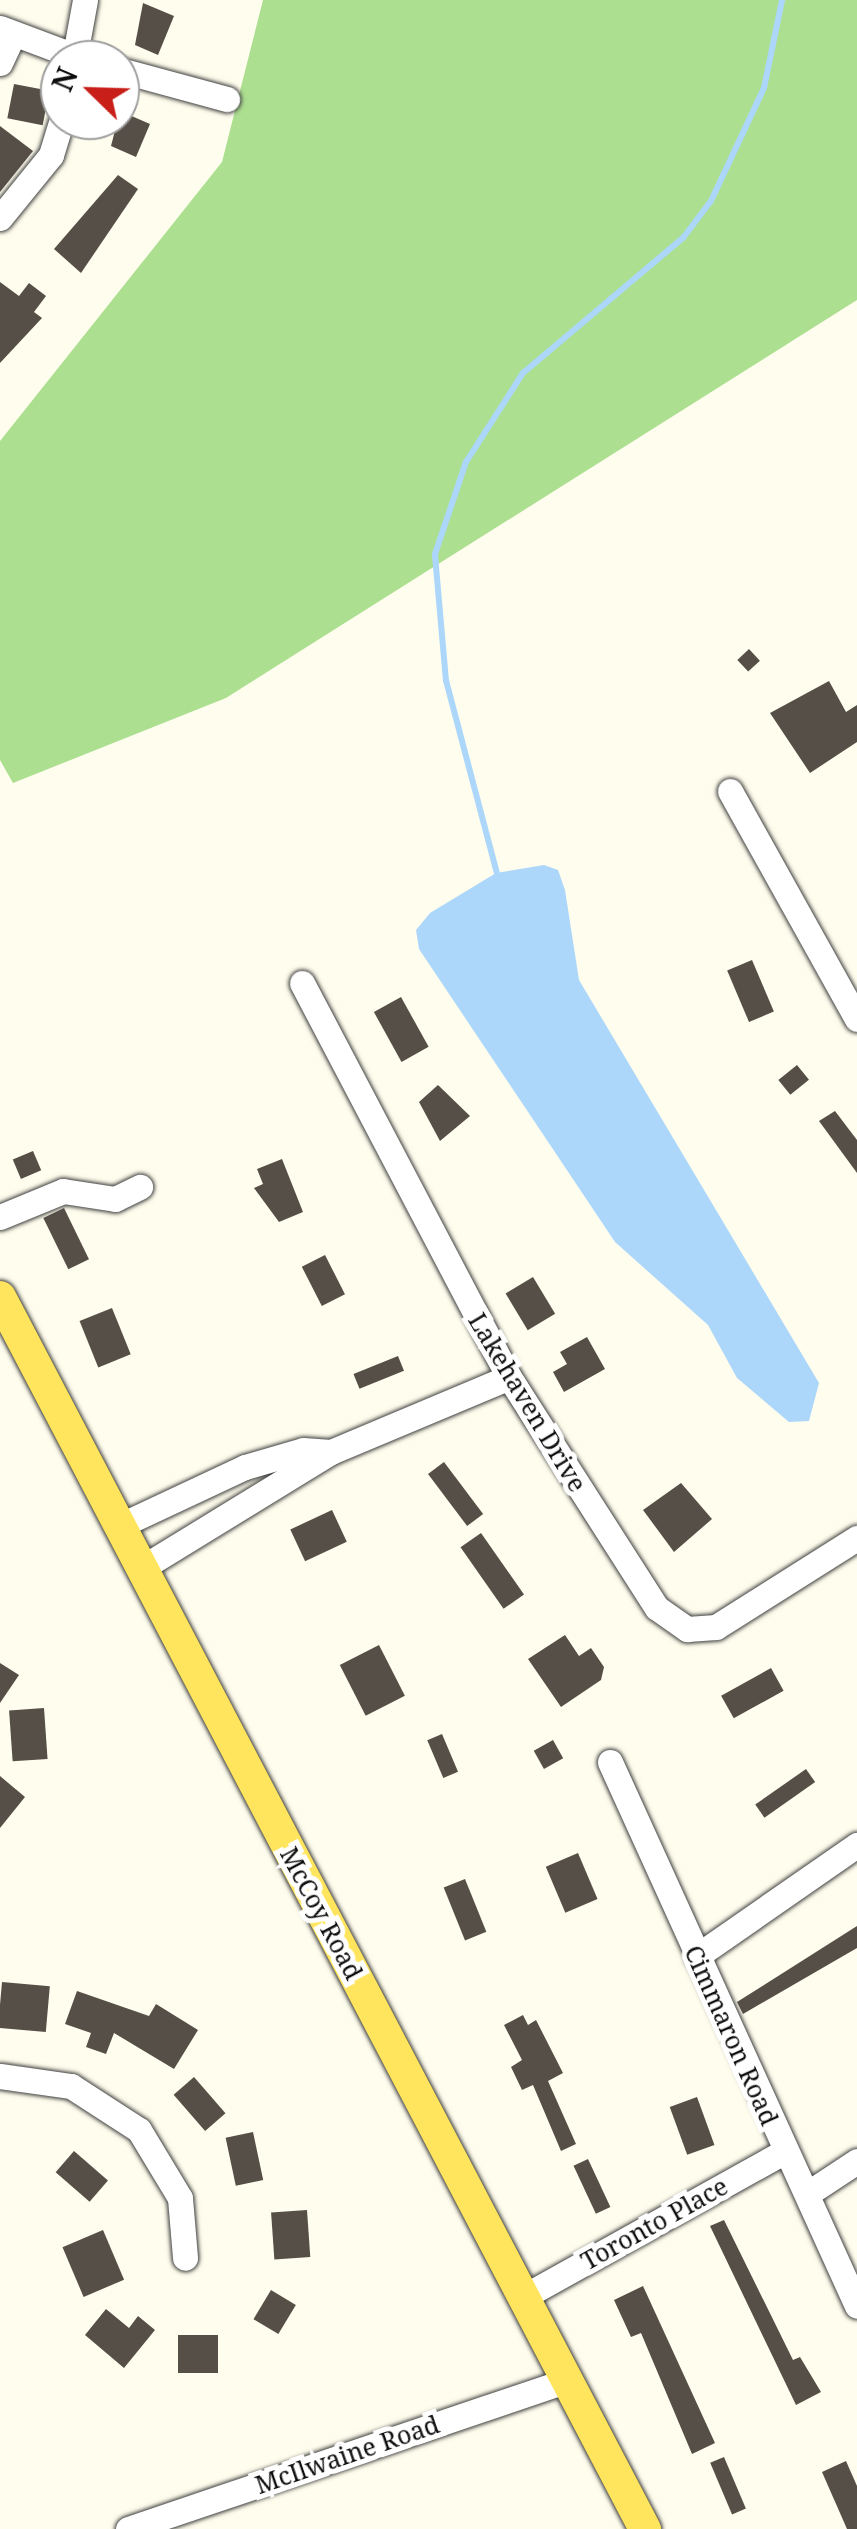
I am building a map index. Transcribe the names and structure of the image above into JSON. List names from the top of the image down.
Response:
{
  "streets": {
    "main road": ["McCoy Road"],
    "street": [
      "Lakehaven Drive",
      "Cimmaron Road",
      "Toronto Place",
      "McIlwaine Road"
    ]
  },
  "crossings": [
    ["McCoy Road", "Toronto Place"],
    ["McCoy Road", "McIlwaine Road"],
    ["Cimmaron Road", "Toronto Place"]
  ],
  "north": "top left"
}
